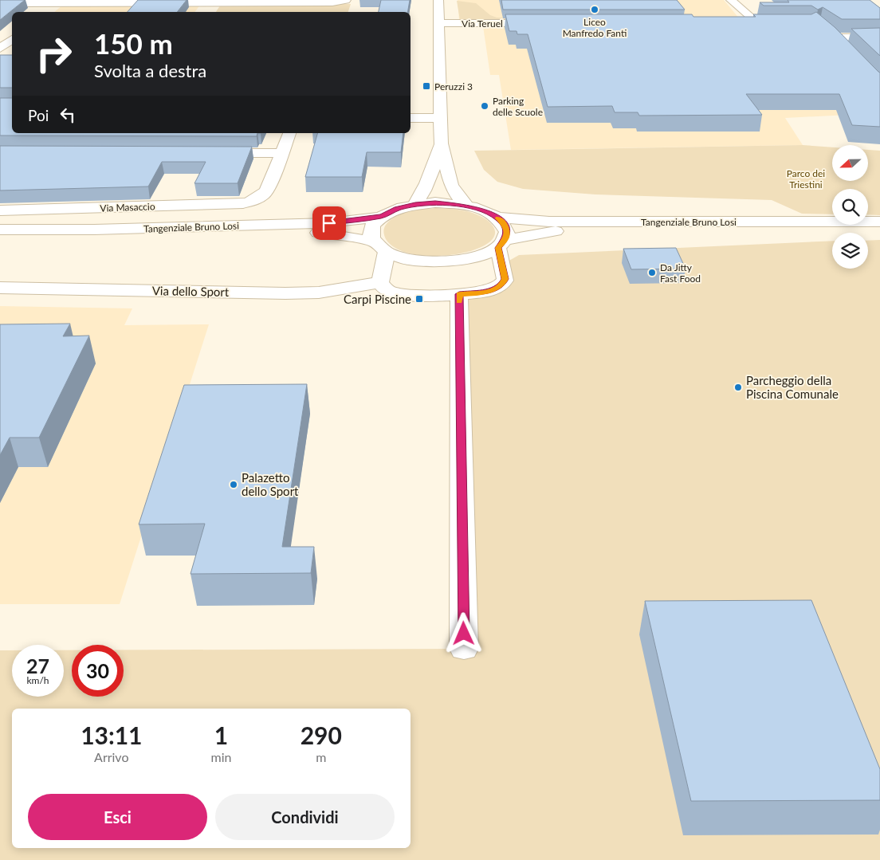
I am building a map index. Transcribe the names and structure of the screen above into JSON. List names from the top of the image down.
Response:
{
  "streets": {
    "street": [
      "Via Teruel",
      "Via Masaccio",
      "Tangenziale Bruno Losi",
      "Via dello Sport"
    ]
  },
  "parks": ["Parco dei Triestini"],
  "places": {
    "other": [
      "Liceo Manfredo Fanti",
      "Parking delle Scuole",
      "Da Jitty Fast Food",
      "Parcheggio della Piscina Comunale",
      "Palazetto dello Sport"
    ],
    "transit": ["Peruzzi 3", "Carpi Piscine"]
  },
  "north": "left",
  "page": {
    "turn": ["150 m", "Svolta a destra"],
    "then": "Poi",
    "speed": "27 km/h",
    "limit": "30",
    "eta": [
      "13:11",
      "Arrivo",
      "1",
      "min",
      "290",
      "m"
    ],
    "buttons": ["Esci", "Condividi"]
  }
}
